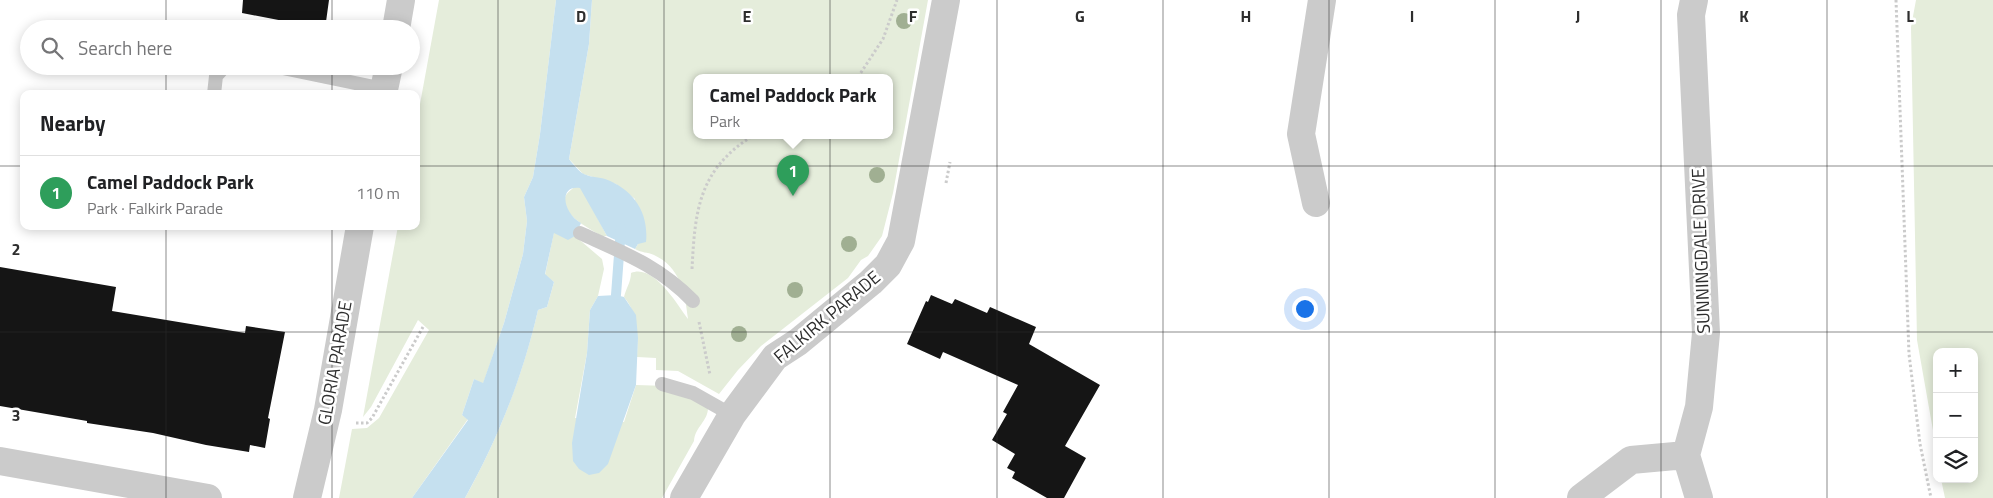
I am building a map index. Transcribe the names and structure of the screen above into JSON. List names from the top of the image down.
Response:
{
  "streets": {
    "street": ["SUNNINGDALE DRIVE", "FALKIRK PARADE", "GLORIA PARADE"]
  },
  "page": {
    "search": "Search here",
    "popup": ["Camel Paddock Park", "Park"],
    "heading": "Nearby",
    "pins": "1",
    "list": [
      {
        "mark": "1",
        "name": "Camel Paddock Park",
        "note": "Park · Falkirk Parade",
        "value": "110 m"
      }
    ],
    "map_buttons": ["+", "−"]
  },
  "grid": {
    "columns": [
      "D",
      "E",
      "F",
      "G",
      "H",
      "I",
      "J",
      "K",
      "L"
    ],
    "rows": ["2", "3"]
  }
}
